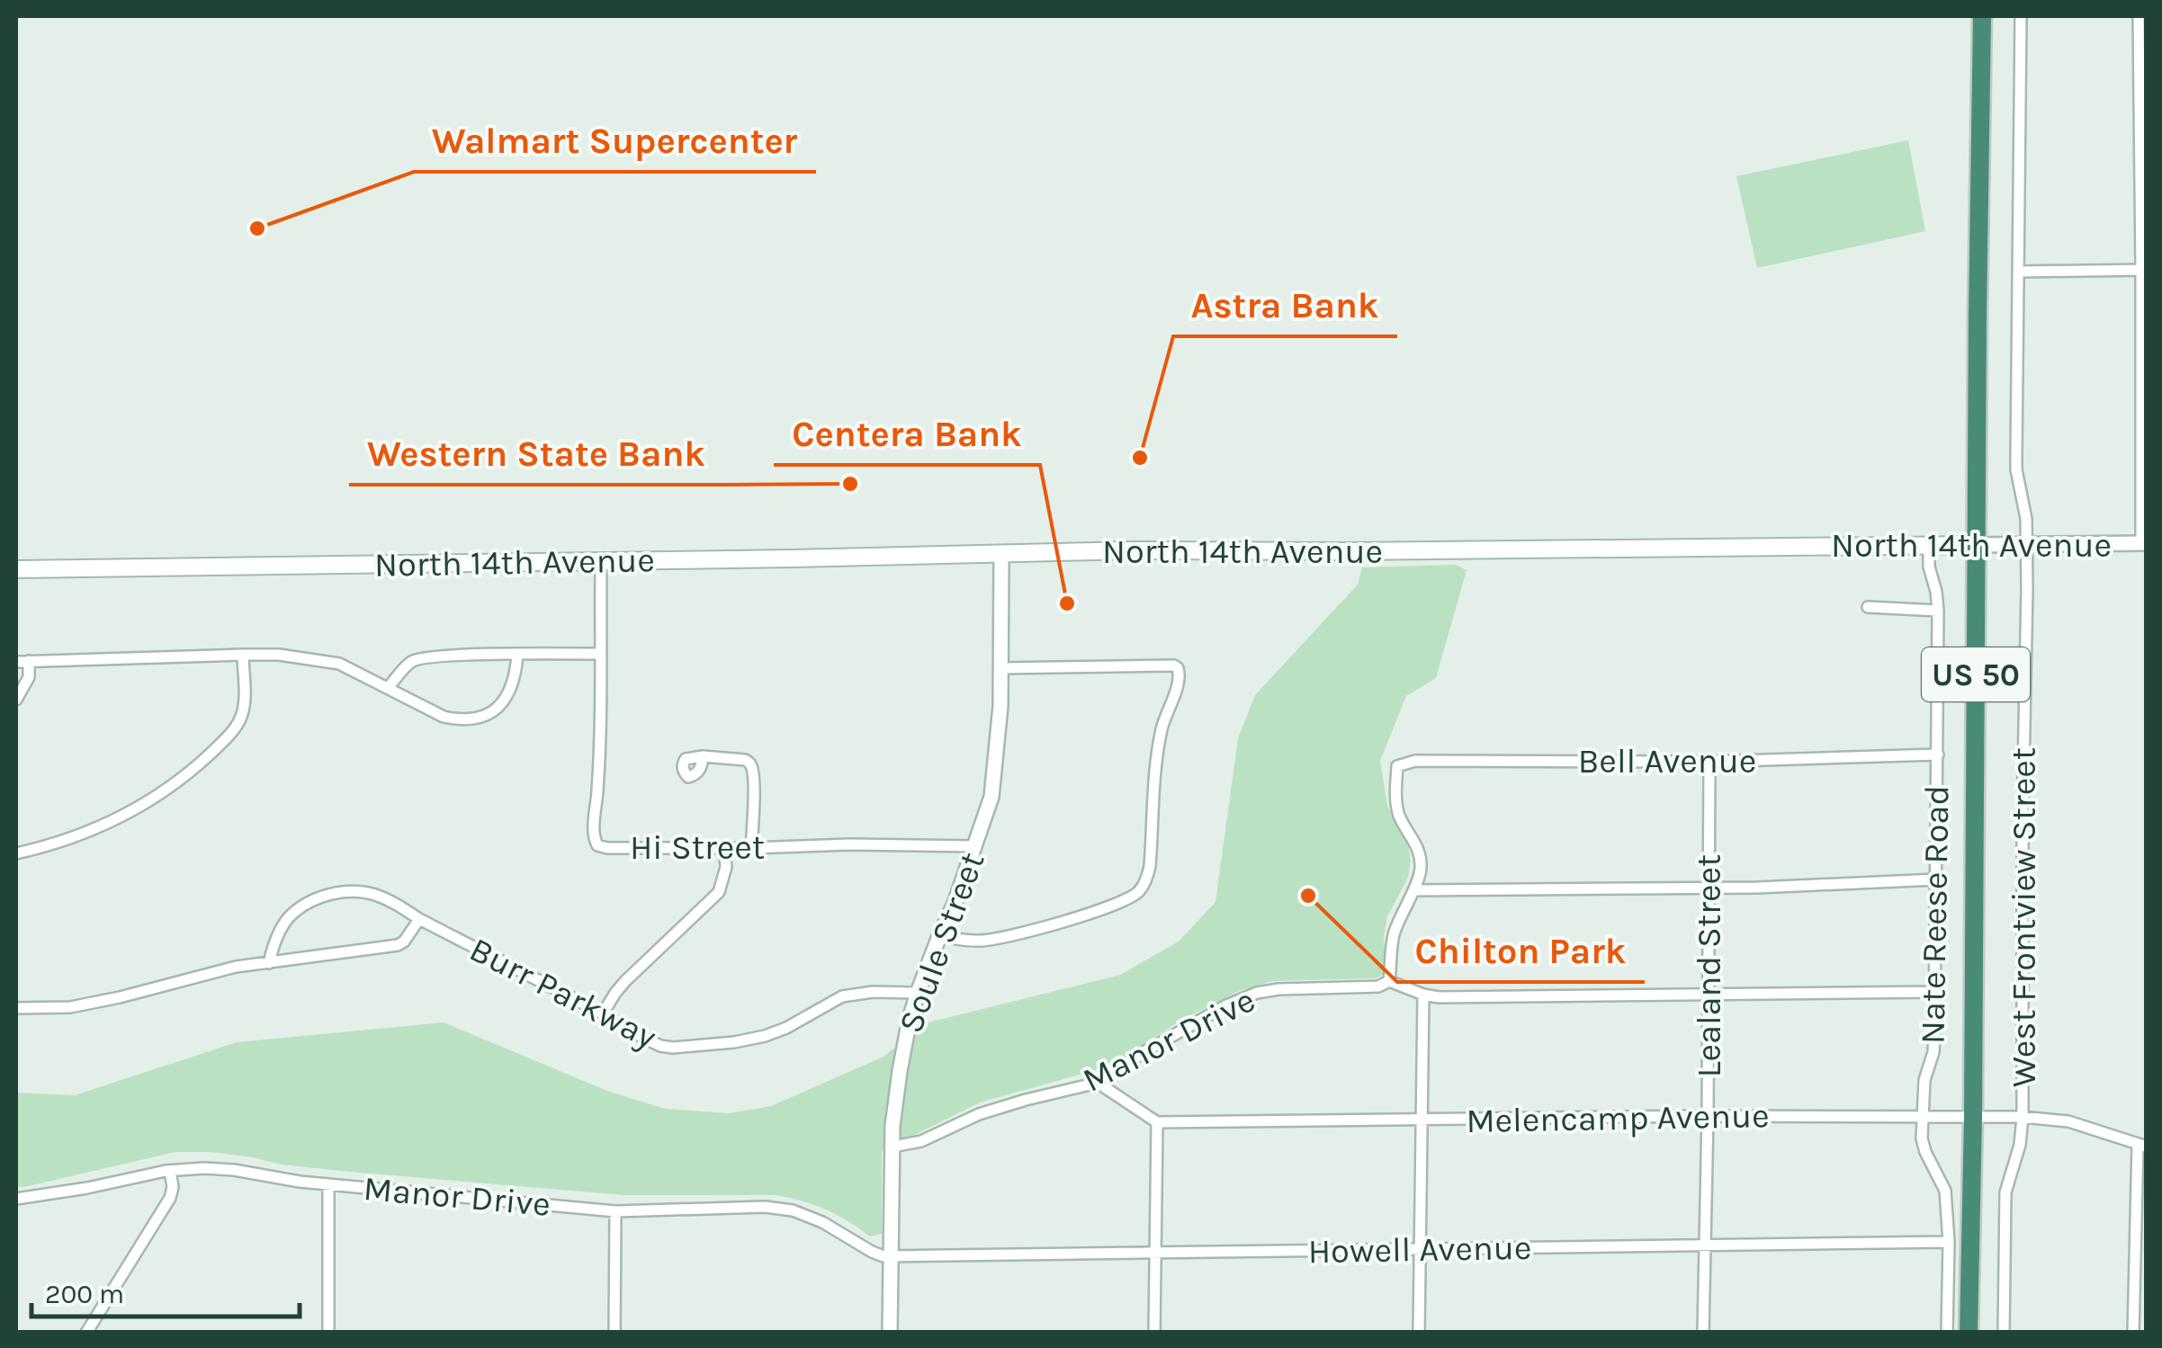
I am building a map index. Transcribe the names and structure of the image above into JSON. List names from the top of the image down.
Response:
{
  "streets": {
    "highway": ["US 50"],
    "main road": ["North 14th Avenue"],
    "street": [
      "Bell Avenue",
      "Hi Street",
      "Nate Reese Road",
      "West Frontview Street",
      "Soule Street",
      "Lealand Street",
      "Burr Parkway",
      "Manor Drive",
      "Melencamp Avenue",
      "Howell Avenue"
    ]
  },
  "crossings": [
    ["North 14th Avenue", "US 50"],
    ["North 14th Avenue", "Hi Street"],
    ["North 14th Avenue", "Nate Reese Road"],
    ["North 14th Avenue", "West Frontview Street"],
    ["North 14th Avenue", "Soule Street"],
    ["US 50", "Melencamp Avenue"],
    ["Bell Avenue", "Nate Reese Road"],
    ["Bell Avenue", "Lealand Street"],
    ["Hi Street", "Soule Street"],
    ["Nate Reese Road", "Melencamp Avenue"],
    ["Nate Reese Road", "Howell Avenue"],
    ["West Frontview Street", "Melencamp Avenue"],
    ["Soule Street", "Burr Parkway"],
    ["Soule Street", "Manor Drive"],
    ["Soule Street", "Howell Avenue"],
    ["Lealand Street", "Melencamp Avenue"],
    ["Lealand Street", "Howell Avenue"],
    ["Manor Drive", "Howell Avenue"]
  ],
  "places": [
    "Walmart Supercenter",
    "Astra Bank",
    "Western State Bank",
    "Centera Bank",
    "Chilton Park"
  ],
  "scale_bar": "200 m"
}
